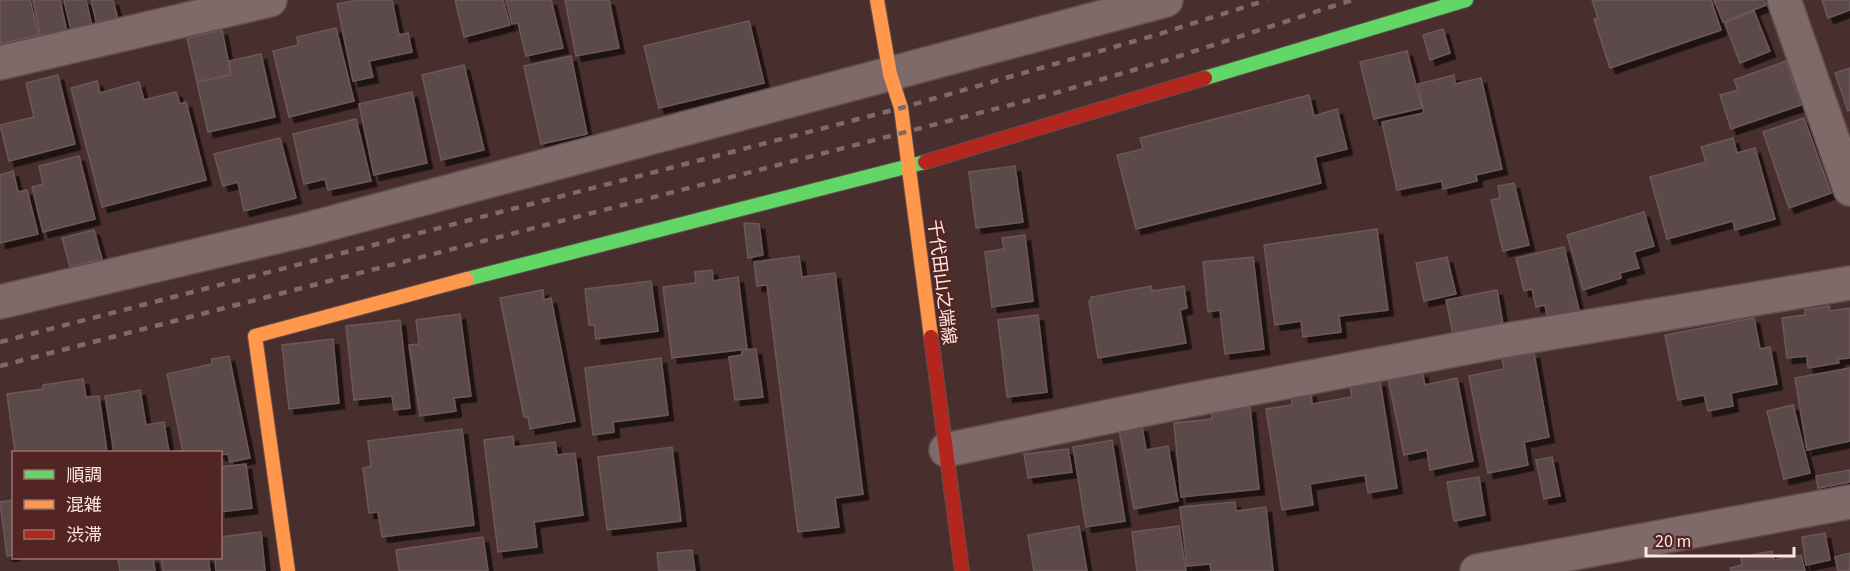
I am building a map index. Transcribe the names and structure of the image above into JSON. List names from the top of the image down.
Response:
{
  "streets": {
    "street": ["千代田山之端線"]
  },
  "legend": ["順調", "混雑", "渋滞"],
  "scale_bar": "20 m"
}
